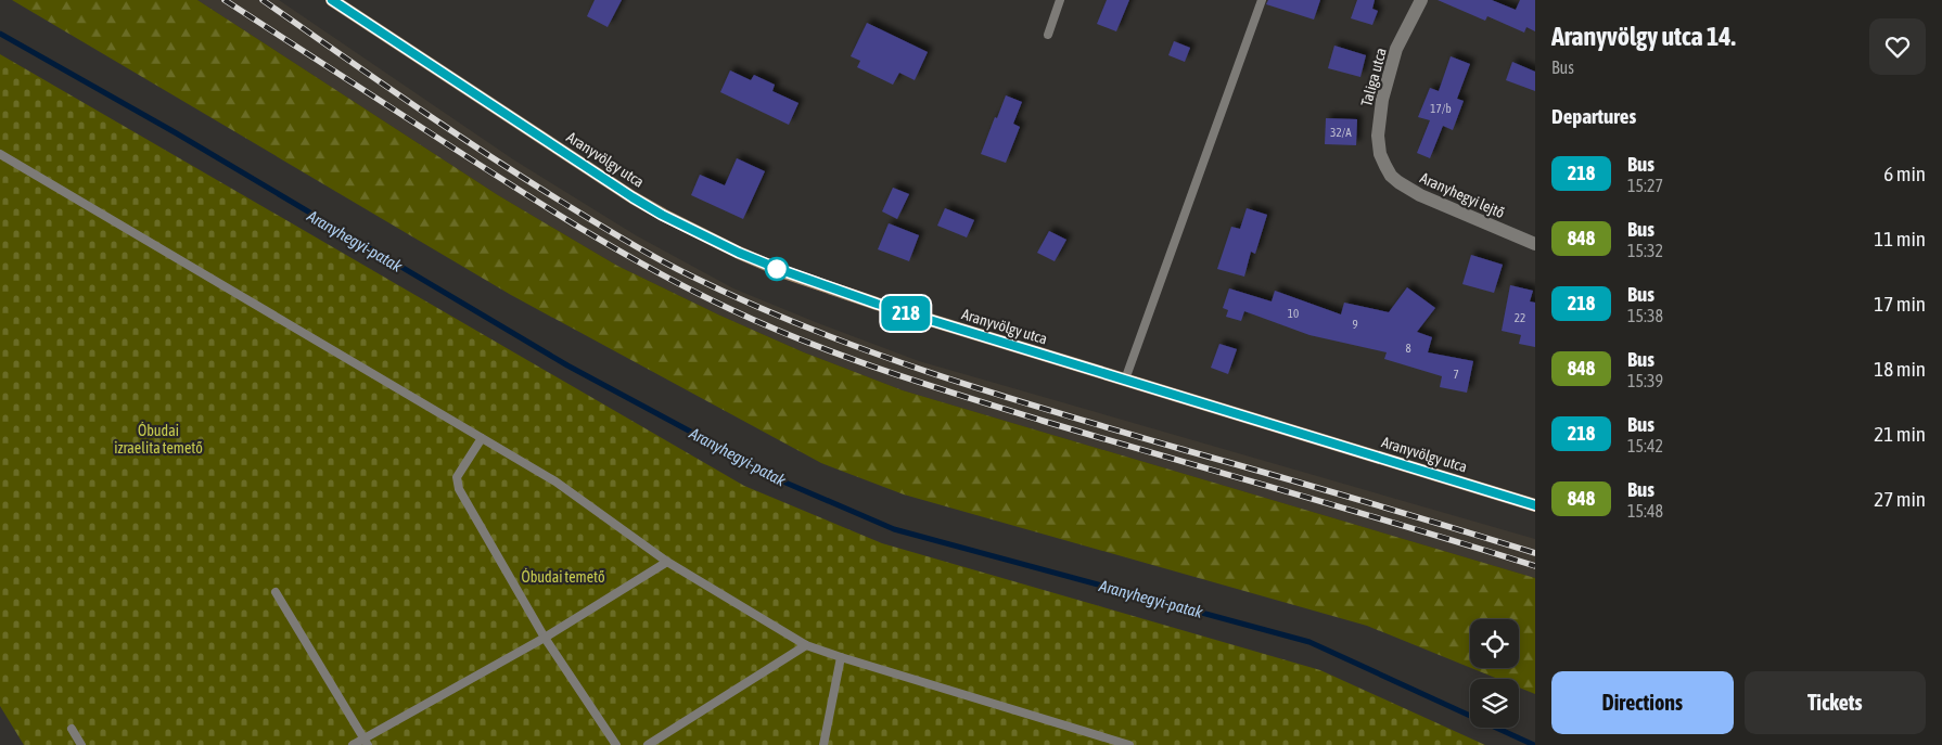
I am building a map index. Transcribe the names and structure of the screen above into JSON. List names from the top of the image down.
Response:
{
  "streets": {
    "street": ["Taliga utca", "Aranyvölgy utca", "Aranyhegyi lejtő"]
  },
  "crossings": [
    ["Taliga utca", "Aranyhegyi lejtő"]
  ],
  "water": ["Aranyhegyi-patak"],
  "parks": ["Óbudai izraelita temető", "Óbudai temető"],
  "lines": ["bus line 218"],
  "house_numbers": [
    "17/b",
    "32/A",
    "10",
    "22",
    "9",
    "8",
    "7"
  ],
  "page": {
    "on_map": "218",
    "heading": [
      ["Aranyvölgy utca 14.", "Bus"],
      "Departures"
    ],
    "list": [
      {
        "mark": "218",
        "name": "Bus",
        "note": "15:27",
        "value": "6 min"
      },
      {
        "mark": "848",
        "name": "Bus",
        "note": "15:32",
        "value": "11 min"
      },
      {
        "mark": "218",
        "name": "Bus",
        "note": "15:38",
        "value": "17 min"
      },
      {
        "mark": "848",
        "name": "Bus",
        "note": "15:39",
        "value": "18 min"
      },
      {
        "mark": "218",
        "name": "Bus",
        "note": "15:42",
        "value": "21 min"
      },
      {
        "mark": "848",
        "name": "Bus",
        "note": "15:48",
        "value": "27 min"
      }
    ],
    "buttons": ["Directions", "Tickets"]
  }
}
